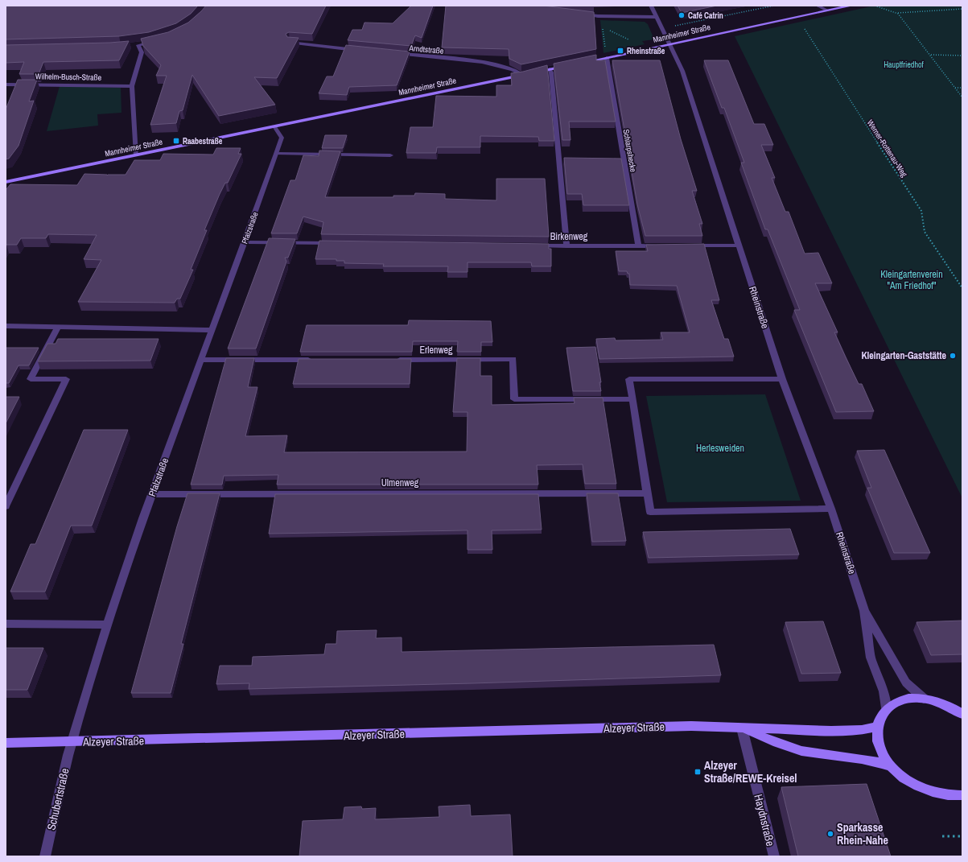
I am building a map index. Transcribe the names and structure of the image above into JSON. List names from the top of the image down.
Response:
{
  "streets": {
    "street": [
      "Mannheimer Straße",
      "Arndtstraße",
      "Wilhelm-Busch-Straße",
      "Schlarpshecke",
      "Pfalzstraße",
      "Birkenweg",
      "Rheinstraße",
      "Erlenweg",
      "Ulmenweg",
      "Alzeyer Straße",
      "Schubertstraße",
      "Haydnstraße"
    ],
    "path": ["Werner-Rottenau-Weg"]
  },
  "crossings": [
    ["Mannheimer Straße", "Arndtstraße"],
    ["Mannheimer Straße", "Werner-Rottenau-Weg"],
    ["Mannheimer Straße", "Schlarpshecke"],
    ["Mannheimer Straße", "Pfalzstraße"],
    ["Mannheimer Straße", "Rheinstraße"],
    ["Schlarpshecke", "Birkenweg"],
    ["Pfalzstraße", "Ulmenweg"],
    ["Pfalzstraße", "Alzeyer Straße"],
    ["Pfalzstraße", "Schubertstraße"],
    ["Alzeyer Straße", "Schubertstraße"],
    ["Alzeyer Straße", "Haydnstraße"]
  ],
  "parks": ["Hauptfriedhof", "Kleingartenverein \"Am Friedhof\"", "Herlesweiden"],
  "places": {
    "other": ["Café Catrin", "Kleingarten-Gaststätte", "Sparkasse Rhein-Nahe"],
    "transit": ["Rheinstraße", "Raabestraße", "Alzeyer Straße/REWE-Kreisel"]
  }
}
